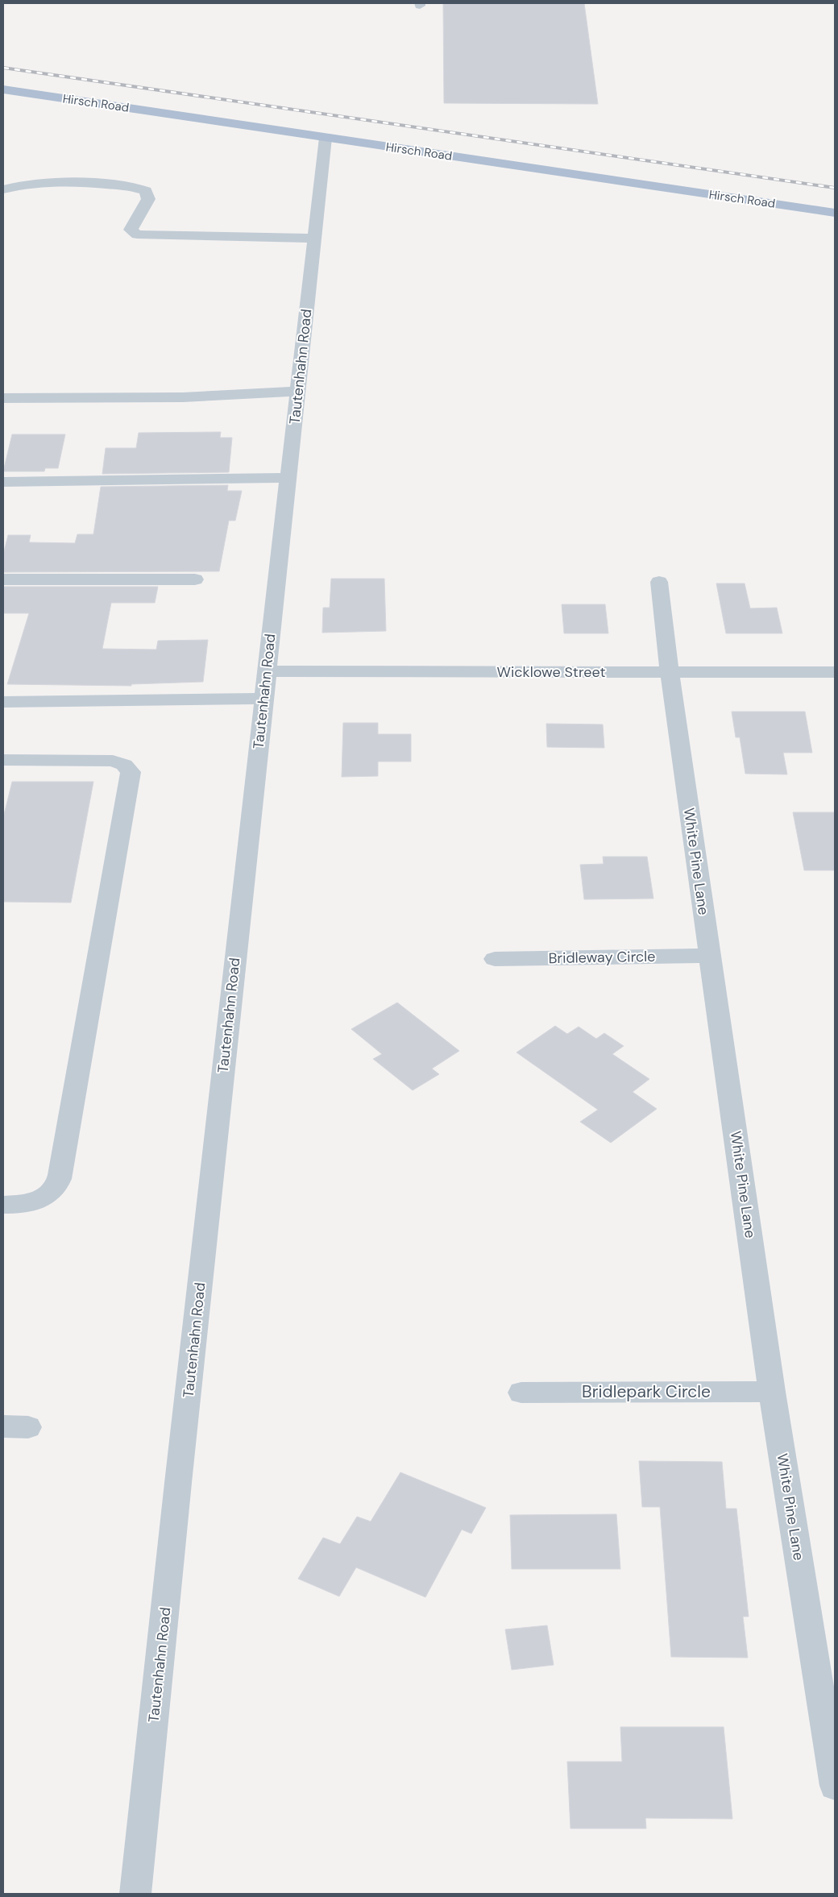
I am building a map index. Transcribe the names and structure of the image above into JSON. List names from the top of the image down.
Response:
{
  "streets": {
    "main road": ["Hirsch Road"],
    "street": [
      "Tautenhahn Road",
      "Wicklowe Street",
      "White Pine Lane",
      "Bridleway Circle",
      "Bridlepark Circle"
    ]
  },
  "crossings": [
    ["Hirsch Road", "Tautenhahn Road"],
    ["Tautenhahn Road", "Wicklowe Street"],
    ["Wicklowe Street", "White Pine Lane"],
    ["White Pine Lane", "Bridleway Circle"],
    ["White Pine Lane", "Bridlepark Circle"]
  ]
}
